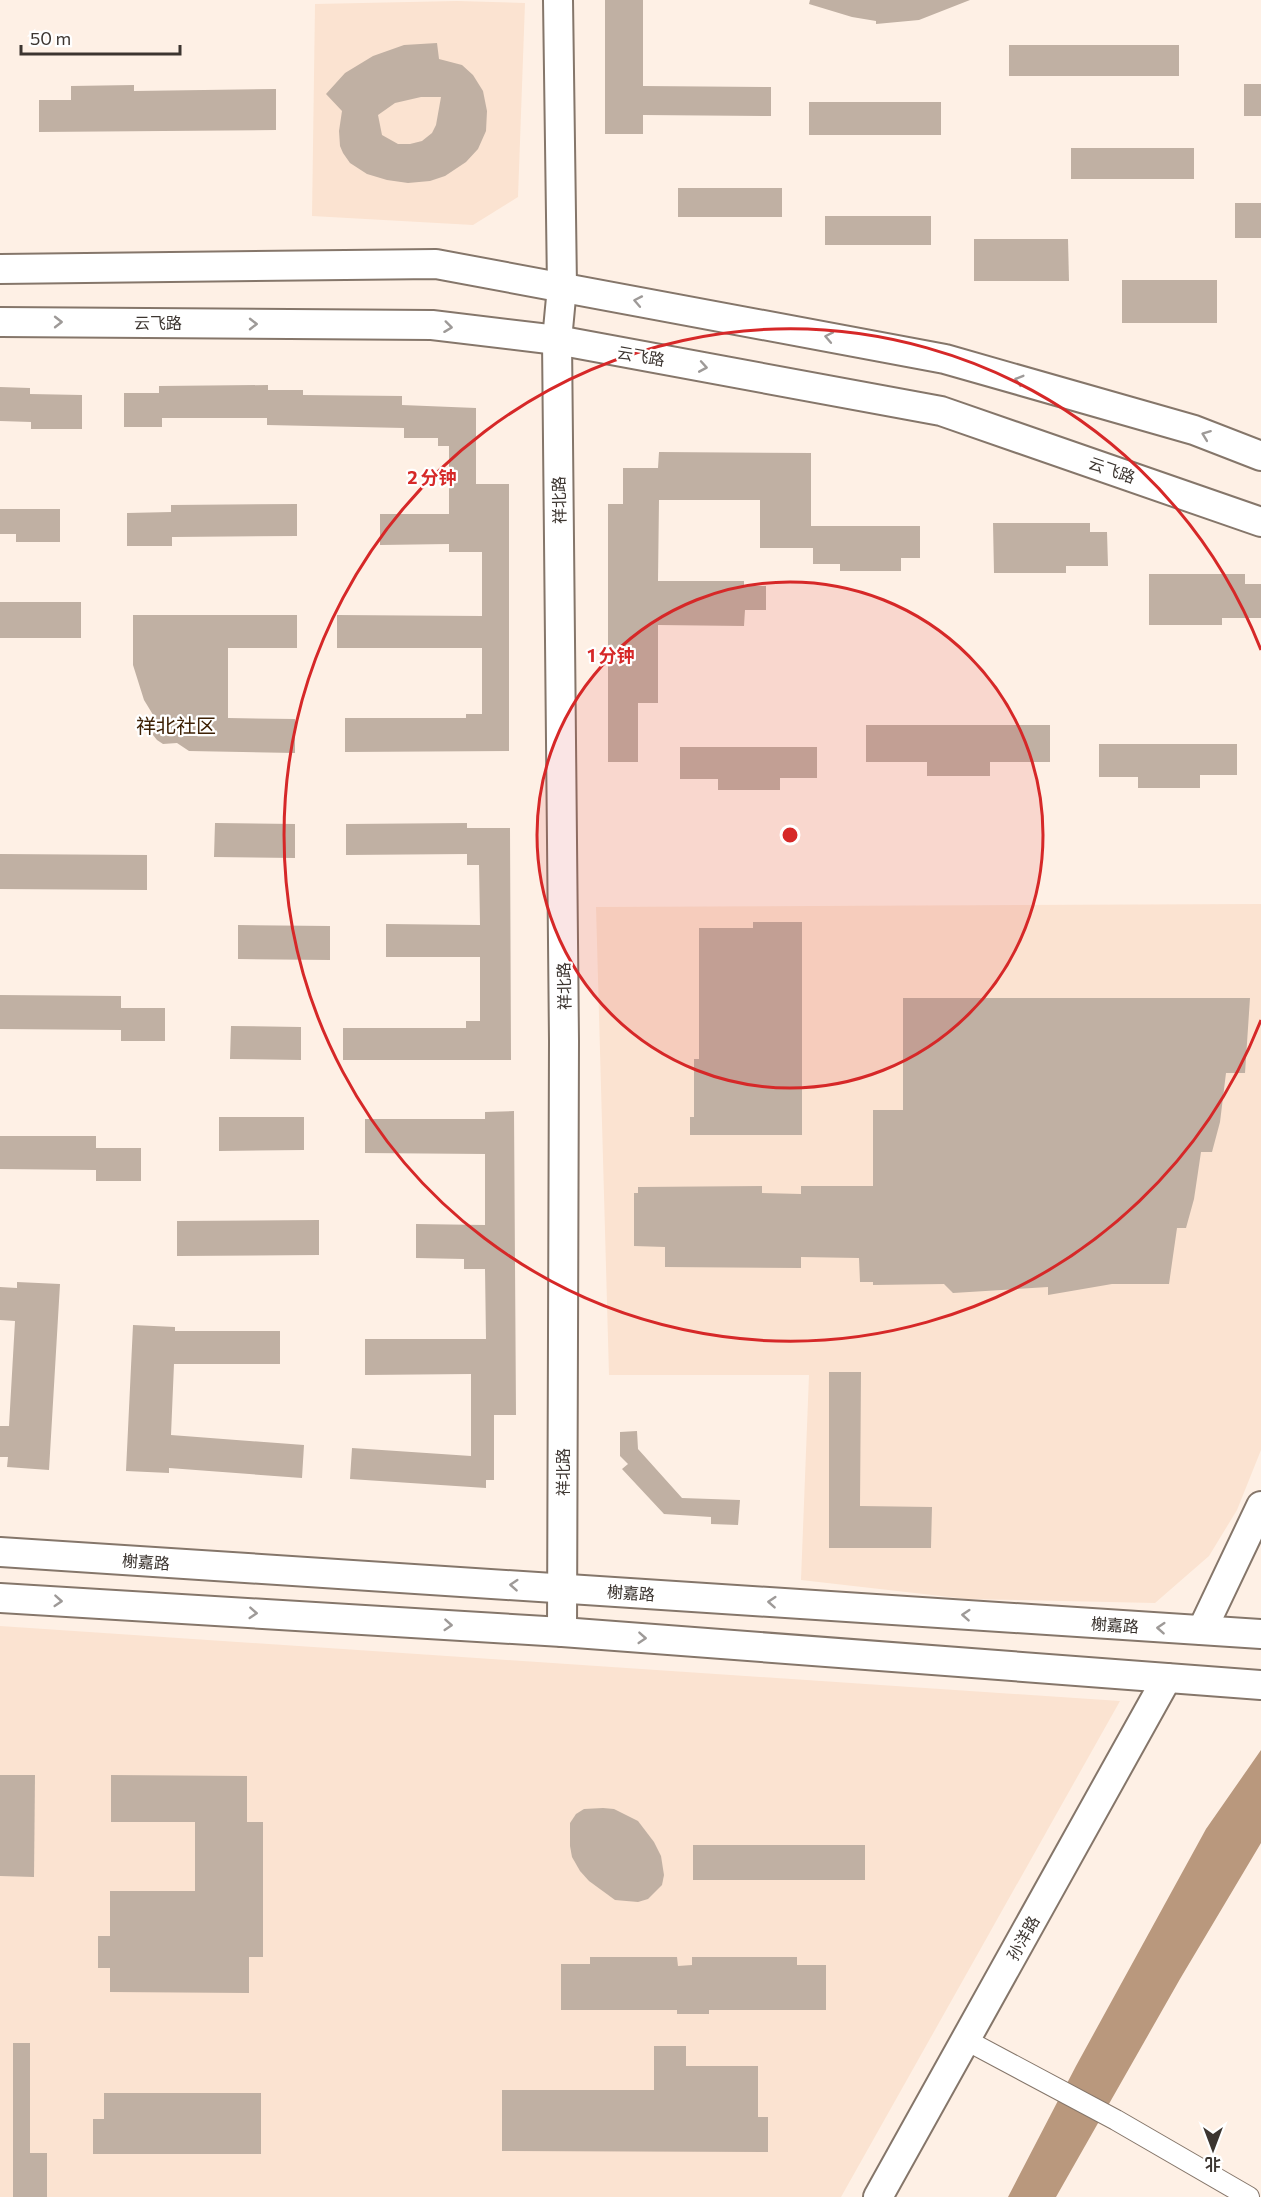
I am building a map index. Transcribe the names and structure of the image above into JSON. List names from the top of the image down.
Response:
{
  "streets": {
    "main road": [
      "云飞路",
      "祥北路",
      "榭嘉路",
      "孙洋路"
    ]
  },
  "crossings": [
    ["云飞路", "祥北路"],
    ["祥北路", "榭嘉路"]
  ],
  "districts": ["祥北社区"],
  "scale_bar": "50 m",
  "north": "bottom",
  "rings": ["2 分钟", "1 分钟"]
}
